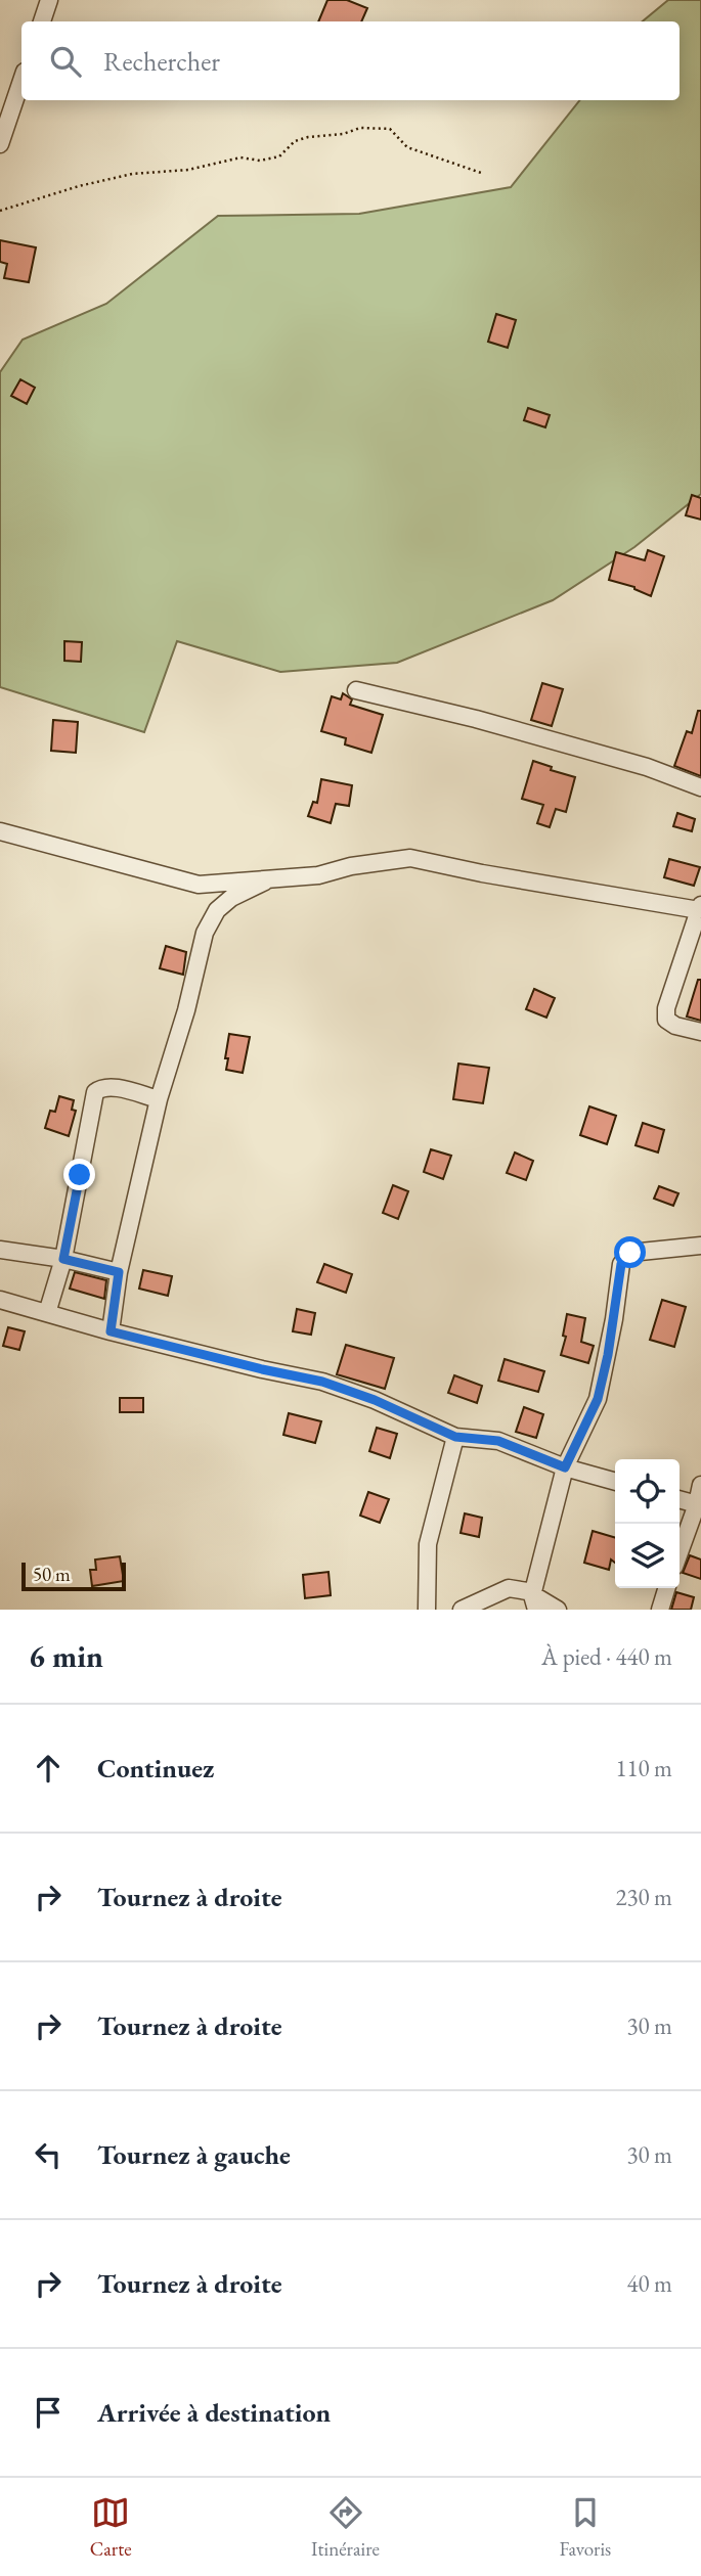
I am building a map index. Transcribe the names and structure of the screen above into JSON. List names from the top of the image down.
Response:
{
  "scale_bar": "50 m",
  "page": {
    "search": "Rechercher",
    "scale": "50 m",
    "heading": ["6 min", "À pied · 440 m"],
    "list": [
      ["Continuez", "110 m"],
      ["Tournez à droite", "230 m"],
      ["Tournez à droite", "30 m"],
      ["Tournez à gauche", "30 m"],
      ["Tournez à droite", "40 m"],
      "Arrivée à destination"
    ],
    "nav": ["Carte", "Itinéraire", "Favoris"]
  }
}
